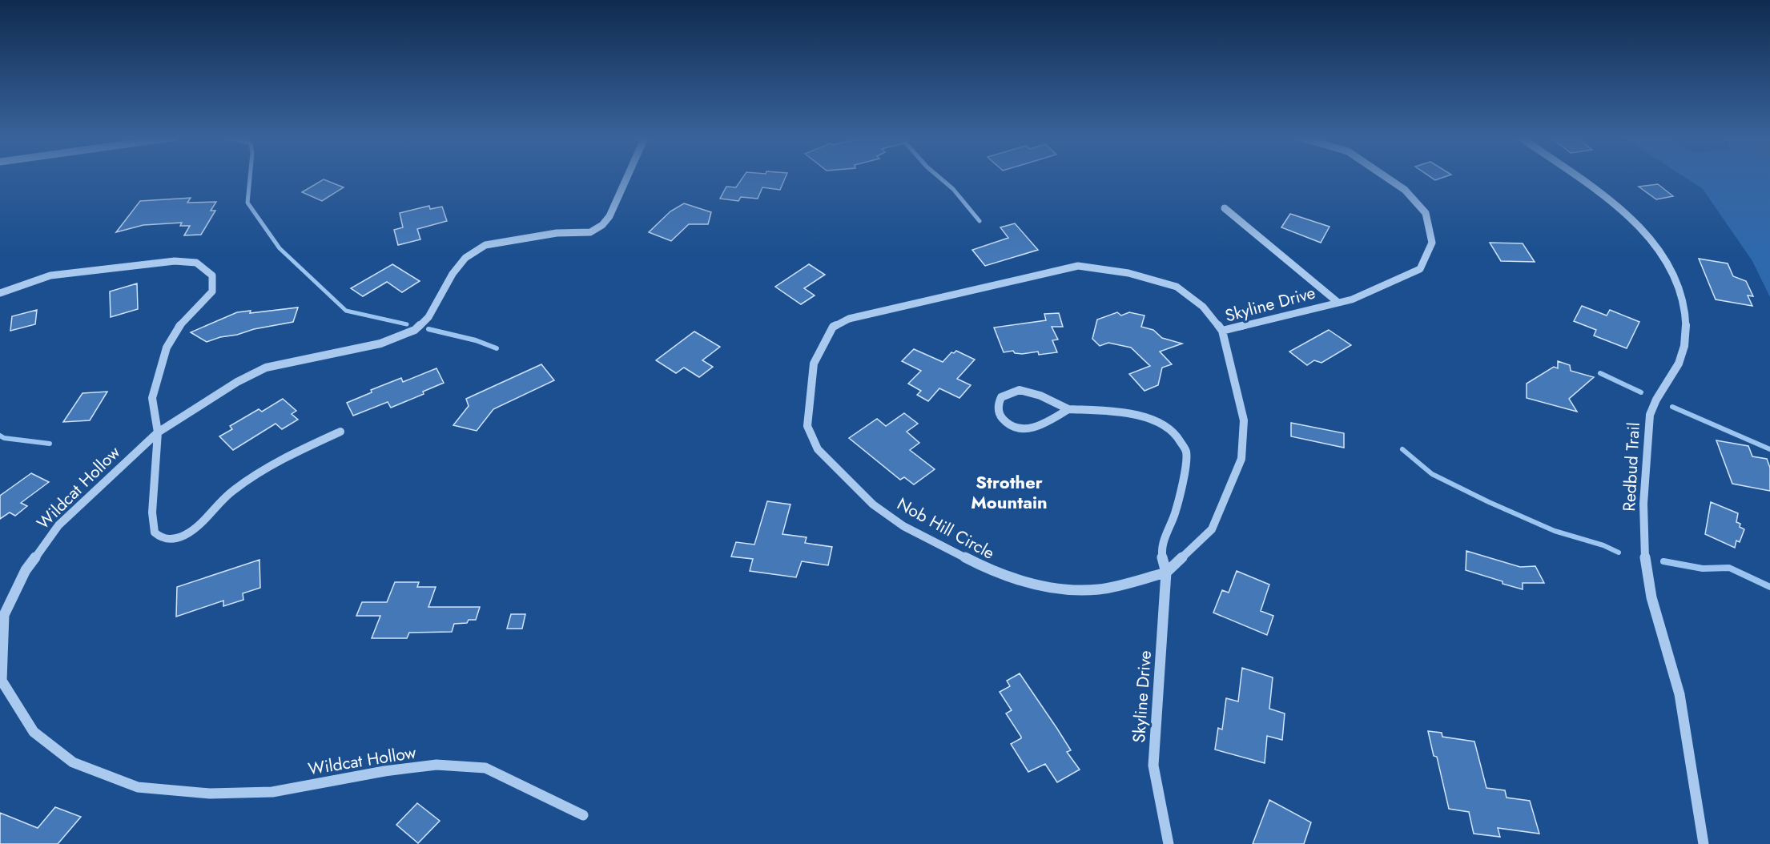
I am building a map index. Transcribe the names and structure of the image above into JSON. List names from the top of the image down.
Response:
{
  "streets": {
    "street": [
      "Skyline Drive",
      "Redbud Trail",
      "Wildcat Hollow",
      "Nob Hill Circle"
    ]
  },
  "crossings": [
    ["Skyline Drive", "Nob Hill Circle"]
  ],
  "districts": ["Strother Mountain"]
}
